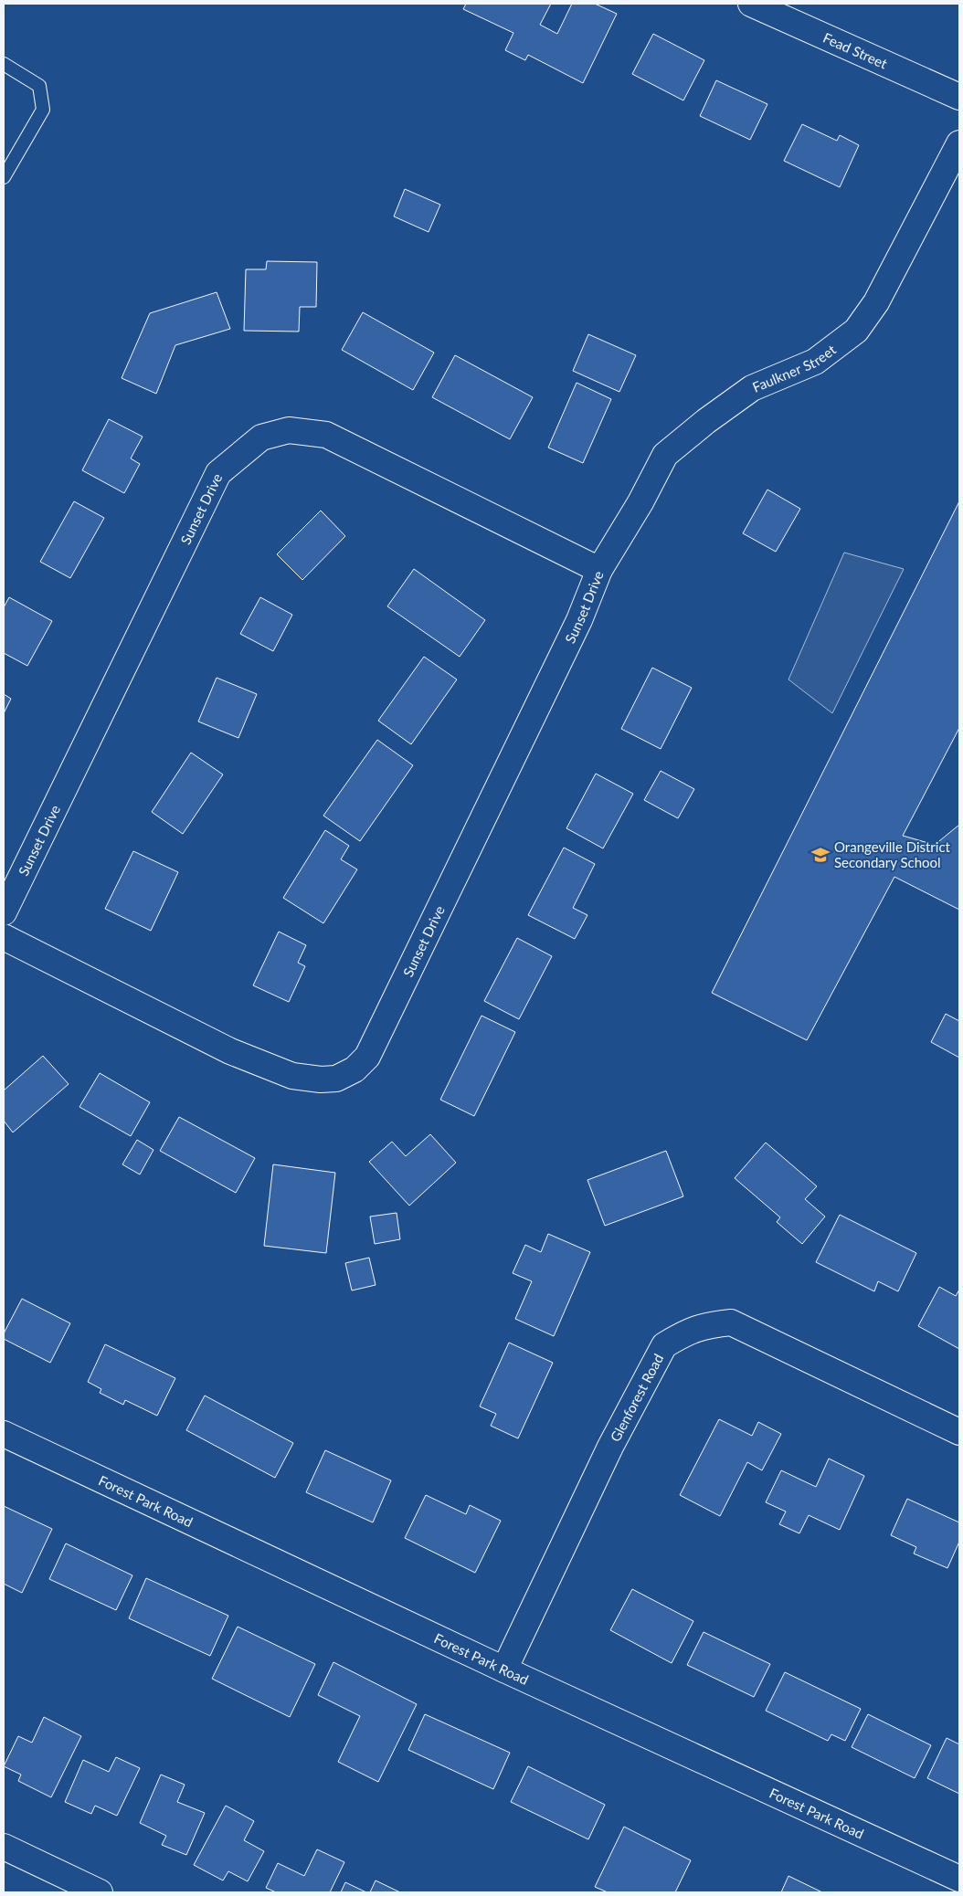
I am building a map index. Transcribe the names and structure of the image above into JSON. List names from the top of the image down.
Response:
{
  "streets": {
    "street": [
      "Fead Street",
      "Faulkner Street",
      "Sunset Drive",
      "Glenforest Road",
      "Forest Park Road"
    ]
  },
  "crossings": [
    ["Faulkner Street", "Sunset Drive"],
    ["Glenforest Road", "Forest Park Road"]
  ],
  "places": {
    "school or university": ["Orangeville District Secondary School"]
  }
}
